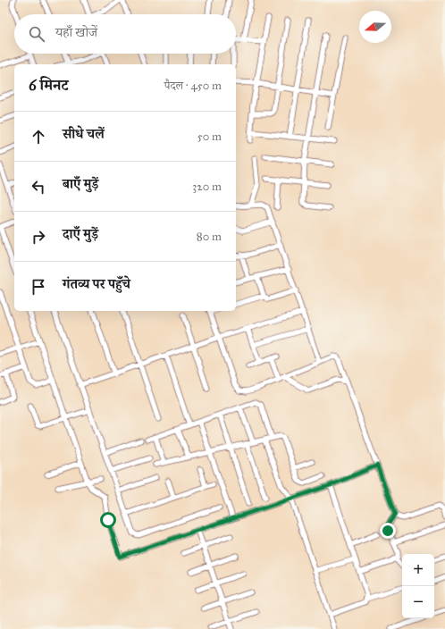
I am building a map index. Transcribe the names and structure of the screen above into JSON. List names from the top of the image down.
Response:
{
  "north": "left",
  "page": {
    "search": "यहाँ खोजें",
    "heading": ["6 मिनट", "पैदल · 450 m"],
    "list": [
      ["सीधे चलें", "50 m"],
      ["बाएँ मुड़ें", "320 m"],
      ["दाएँ मुड़ें", "80 m"],
      "गंतव्य पर पहुँचे"
    ],
    "map_buttons": ["+", "−"]
  }
}
